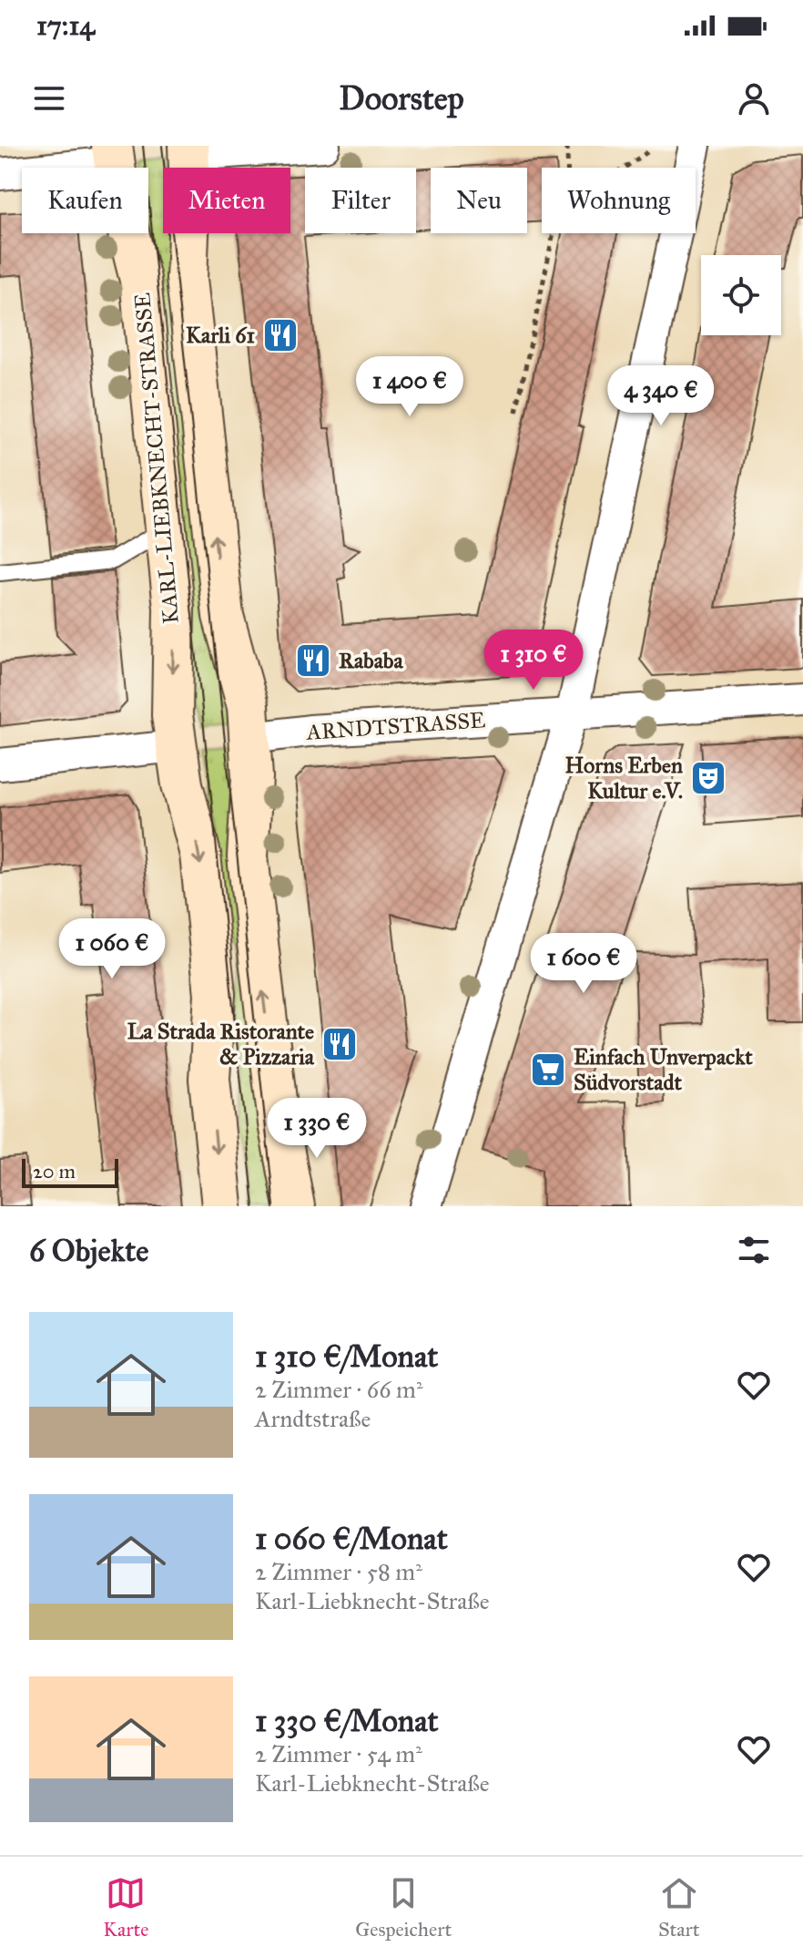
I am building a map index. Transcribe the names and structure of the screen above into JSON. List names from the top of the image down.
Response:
{
  "streets": {
    "main road": ["KARL-LIEBKNECHT-STRASSE"],
    "street": ["ARNDTSTRASSE"]
  },
  "places": {
    "restaurant": ["Karli 61", "Rababa", "La Strada Ristorante & Pizzaria"],
    "theatre": ["Horns Erben Kultur e.V."],
    "supermarket": ["Einfach Unverpackt Südvorstadt"]
  },
  "scale_bar": "20 m",
  "page": {
    "status": "17:14",
    "header": "Doorstep",
    "chip": [
      "Kaufen",
      "Mieten",
      "Filter",
      "Neu",
      "Wohnung"
    ],
    "price": [
      "1 400 €",
      "4 340 €",
      "1 310 €",
      "1 060 €",
      "1 600 €",
      "1 330 €"
    ],
    "scale": "20 m",
    "heading": "6 Objekte",
    "list": [
      {
        "name": "1 310 €/Monat",
        "note": "2 Zimmer · 66 m² · Arndtstraße"
      },
      {
        "name": "1 060 €/Monat",
        "note": "2 Zimmer · 58 m² · Karl-Liebknecht-Straße"
      },
      {
        "name": "1 330 €/Monat",
        "note": "2 Zimmer · 54 m² · Karl-Liebknecht-Straße"
      }
    ],
    "tabs": ["Karte", "Gespeichert", "Start"]
  }
}
